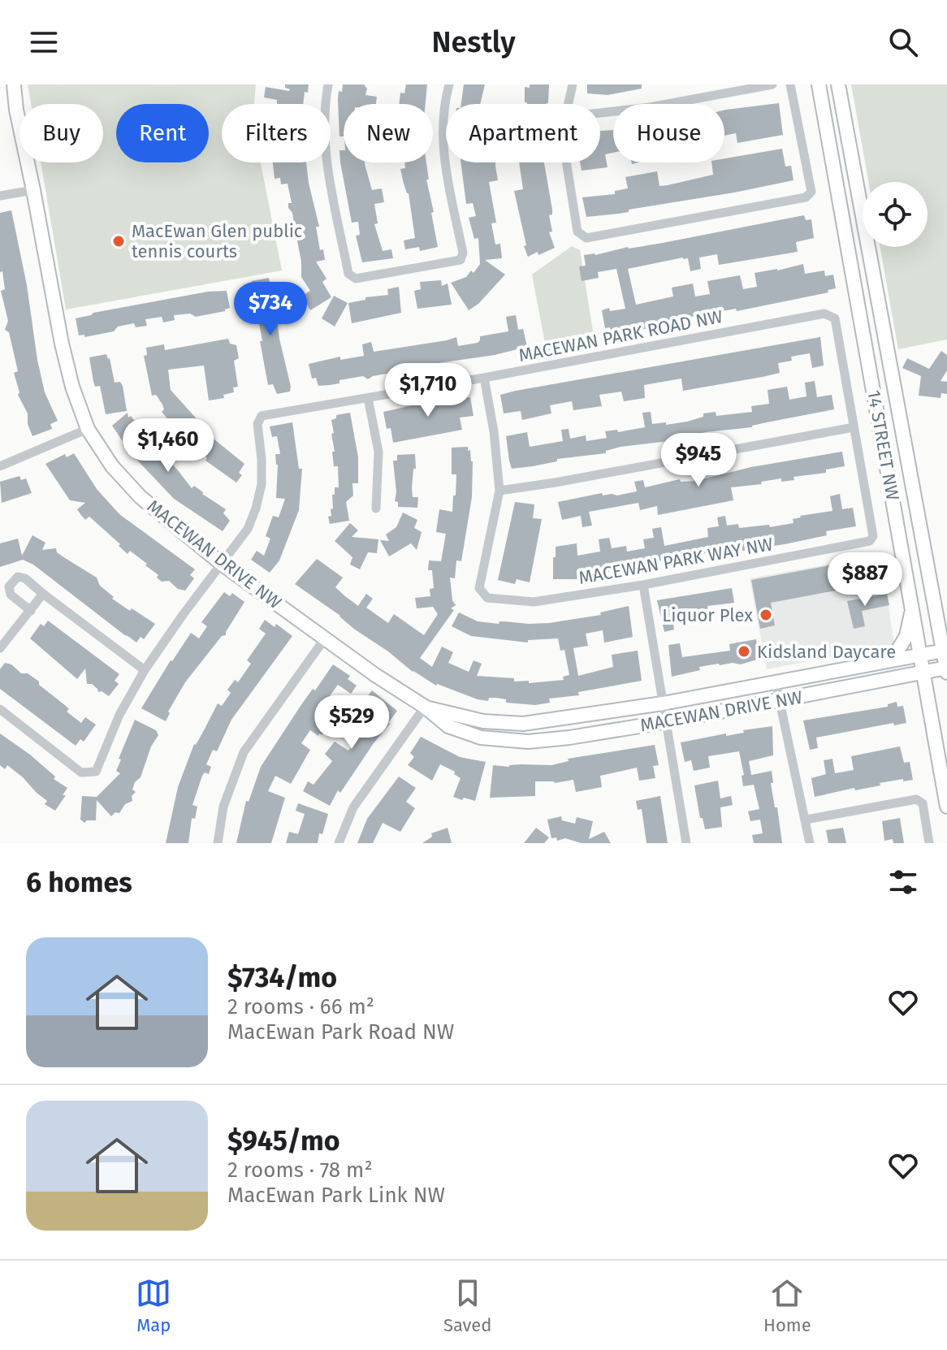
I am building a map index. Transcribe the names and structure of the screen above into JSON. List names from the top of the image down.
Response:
{
  "streets": {
    "street": [
      "MACEWAN PARK ROAD NW",
      "14 STREET NW",
      "MACEWAN DRIVE NW",
      "MACEWAN PARK WAY NW"
    ]
  },
  "crossings": [
    ["MACEWAN PARK ROAD NW", "MACEWAN DRIVE NW"],
    ["MACEWAN PARK ROAD NW", "MACEWAN PARK WAY NW"],
    ["14 STREET NW", "MACEWAN DRIVE NW"]
  ],
  "places": ["MacEwan Glen public tennis courts", "Liquor Plex", "Kidsland Daycare"],
  "page": {
    "header": "Nestly",
    "chip": [
      "Buy",
      "Rent",
      "Filters",
      "New",
      "Apartment",
      "House"
    ],
    "price": [
      "$734",
      "$1,710",
      "$1,460",
      "$945",
      "$887",
      "$529"
    ],
    "heading": "6 homes",
    "list": [
      {
        "name": "$734/mo",
        "note": "2 rooms · 66 m² · MacEwan Park Road NW"
      },
      {
        "name": "$945/mo",
        "note": "2 rooms · 78 m² · MacEwan Park Link NW"
      }
    ],
    "tabs": ["Map", "Saved", "Home"]
  }
}
